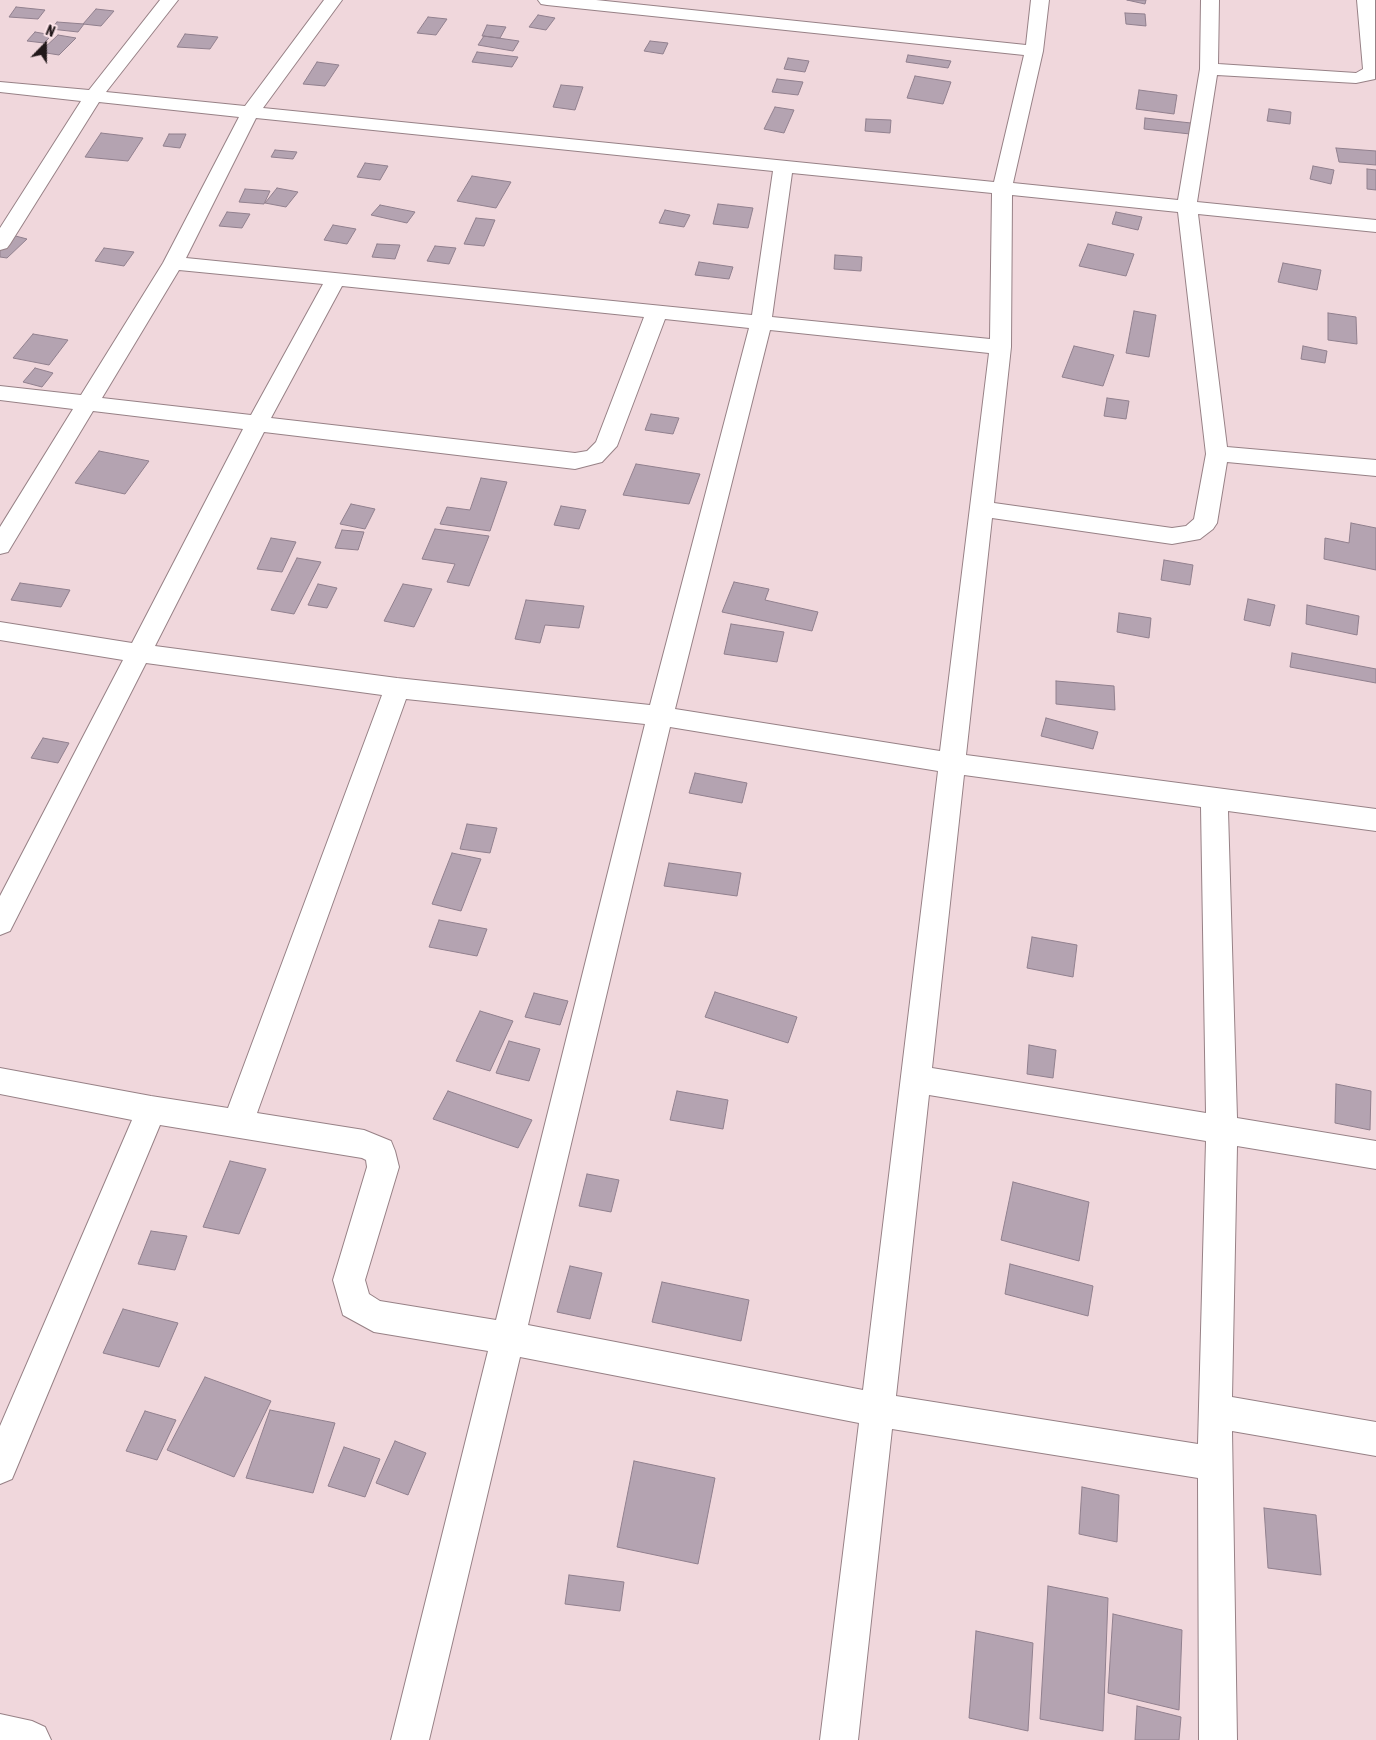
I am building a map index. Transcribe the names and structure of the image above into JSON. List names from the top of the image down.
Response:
{
  "north": "top"
}
